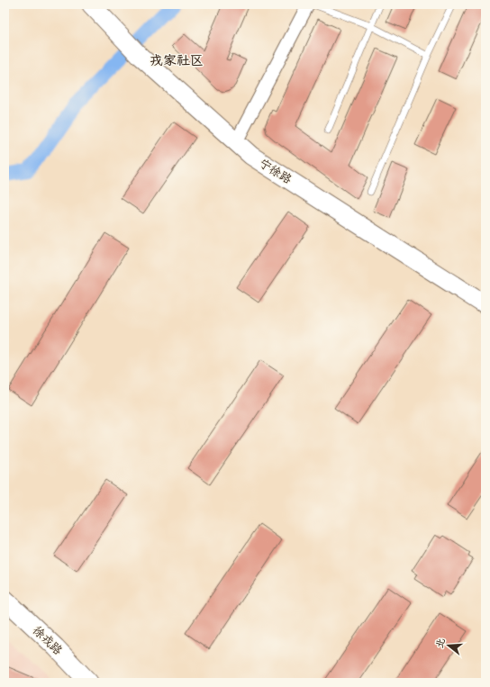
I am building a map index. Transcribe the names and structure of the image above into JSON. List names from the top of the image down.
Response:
{
  "streets": {
    "street": ["宁徐路", "徐戎路"]
  },
  "districts": ["戎家社区"],
  "north": "left"
}
